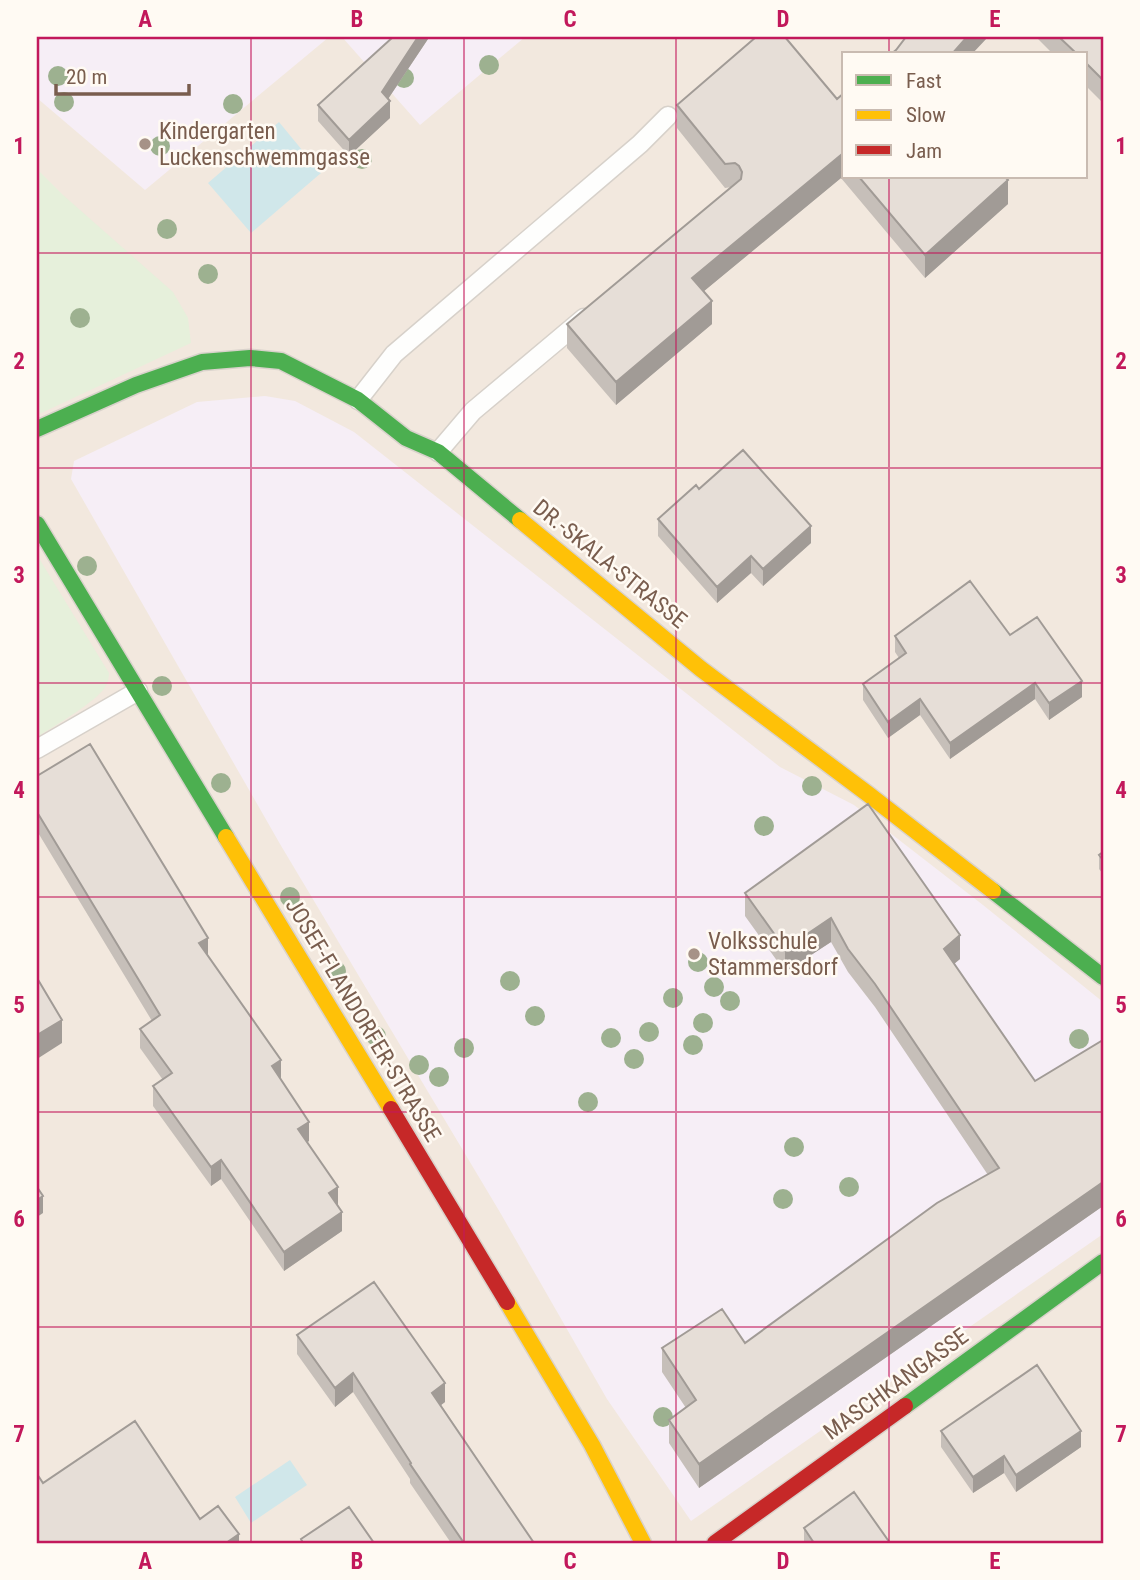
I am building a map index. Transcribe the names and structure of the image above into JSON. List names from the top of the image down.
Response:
{
  "streets": {
    "street": ["DR.-SKALA-STRASSE", "JOSEF-FLANDORFER-STRASSE", "MASCHKANGASSE"]
  },
  "places": ["Kindergarten Luckenschwemmgasse", "Volksschule Stammersdorf"],
  "legend": ["Fast", "Slow", "Jam"],
  "scale_bar": "20 m",
  "grid": {
    "columns": [
      "A",
      "B",
      "C",
      "D",
      "E"
    ],
    "rows": [
      "1",
      "2",
      "3",
      "4",
      "5",
      "6",
      "7"
    ]
  }
}
